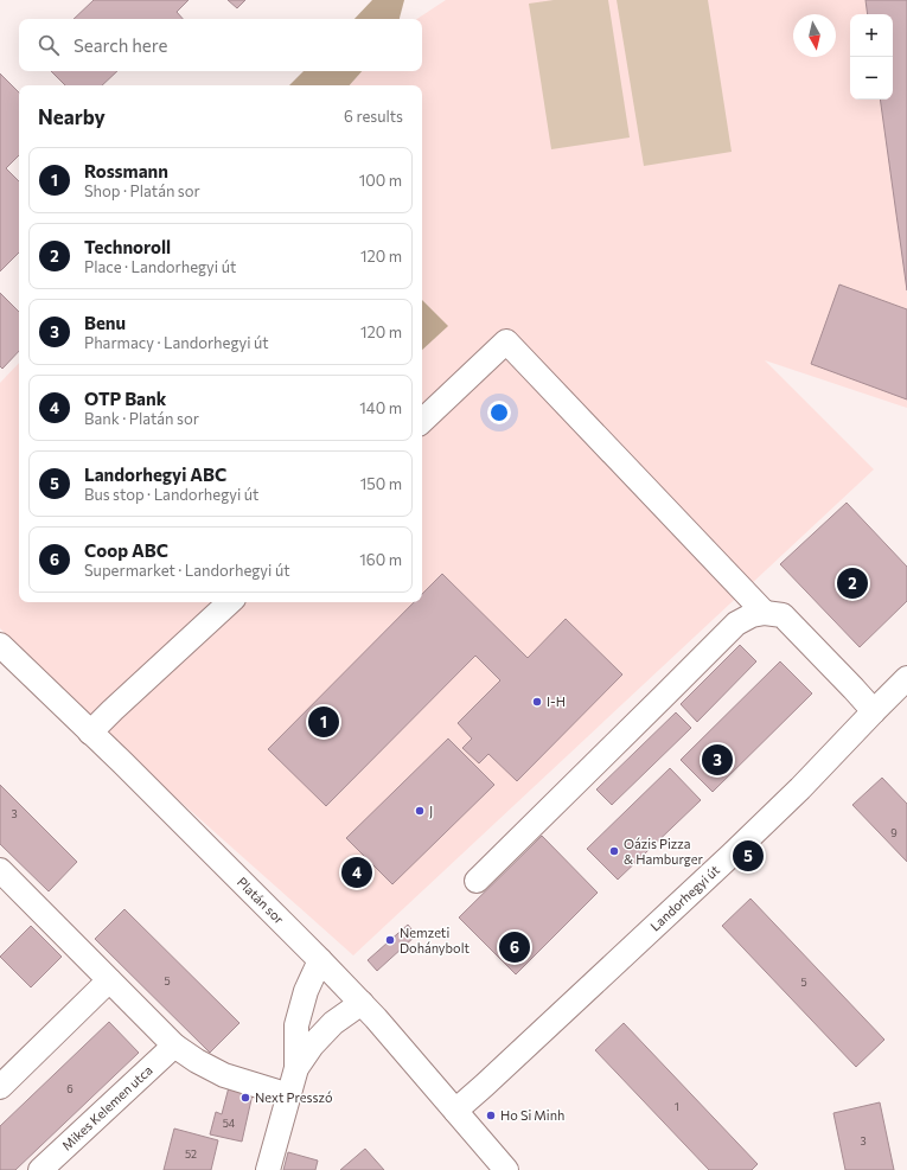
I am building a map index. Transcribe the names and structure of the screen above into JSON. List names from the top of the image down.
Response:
{
  "streets": {
    "street": ["Landorhegyi út", "Platán sor", "Mikes Kelemen utca"]
  },
  "crossings": [
    ["Landorhegyi út", "Platán sor"]
  ],
  "places": [
    "I-H",
    "J",
    "Oázis Pizza & Hamburger",
    "Nemzeti Dohánybolt",
    "Next Presszó",
    "Ho Si Minh"
  ],
  "house_numbers": [
    "3",
    "9",
    "5",
    "5",
    "6",
    "1",
    "54",
    "3",
    "52"
  ],
  "north": "bottom",
  "page": {
    "map_buttons": ["+", "−"],
    "search": "Search here",
    "heading": ["Nearby", "6 results"],
    "list": [
      {
        "mark": "1",
        "name": "Rossmann",
        "note": "Shop · Platán sor",
        "value": "100 m"
      },
      {
        "mark": "2",
        "name": "Technoroll",
        "note": "Place · Landorhegyi út",
        "value": "120 m"
      },
      {
        "mark": "3",
        "name": "Benu",
        "note": "Pharmacy · Landorhegyi út",
        "value": "120 m"
      },
      {
        "mark": "4",
        "name": "OTP Bank",
        "note": "Bank · Platán sor",
        "value": "140 m"
      },
      {
        "mark": "5",
        "name": "Landorhegyi ABC",
        "note": "Bus stop · Landorhegyi út",
        "value": "150 m"
      },
      {
        "mark": "6",
        "name": "Coop ABC",
        "note": "Supermarket · Landorhegyi út",
        "value": "160 m"
      }
    ],
    "pins": [
      "2",
      "1",
      "3",
      "5",
      "4",
      "6"
    ]
  }
}
